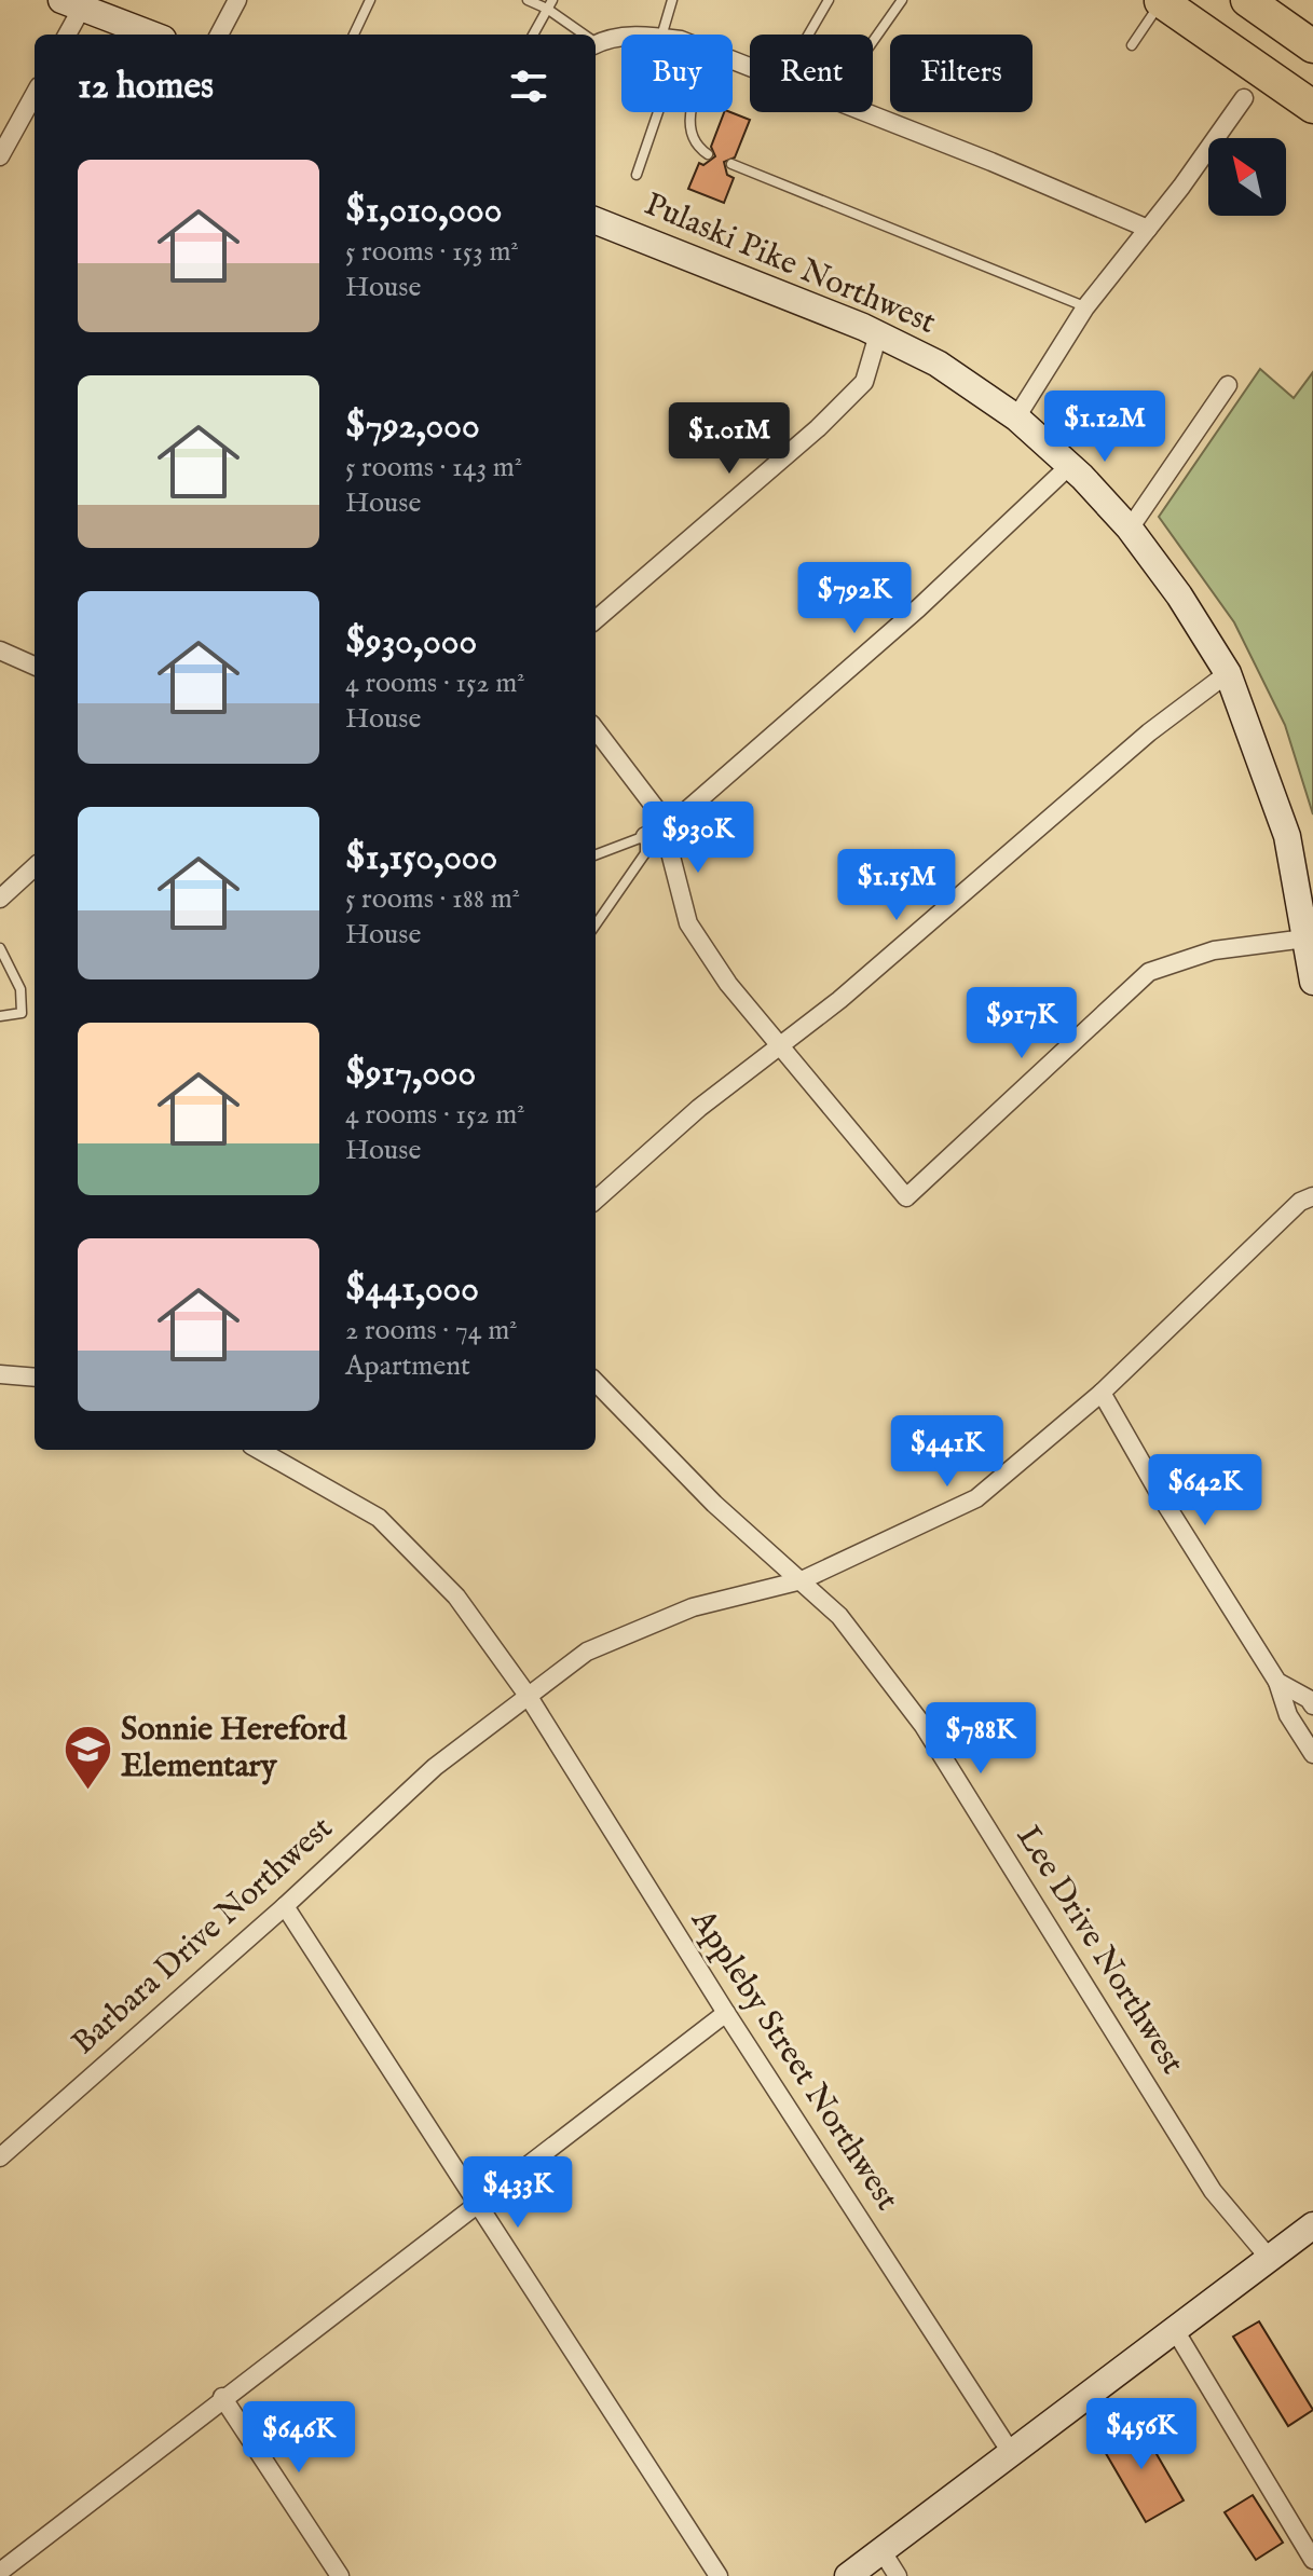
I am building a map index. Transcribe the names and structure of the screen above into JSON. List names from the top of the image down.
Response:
{
  "streets": {
    "main road": ["Pulaski Pike Northwest"],
    "street": ["Barbara Drive Northwest", "Lee Drive Northwest", "Appleby Street Northwest"]
  },
  "crossings": [
    ["Barbara Drive Northwest", "Lee Drive Northwest"],
    ["Barbara Drive Northwest", "Appleby Street Northwest"]
  ],
  "places": {
    "school or university": ["Sonnie Hereford Elementary"]
  },
  "north": "top left",
  "page": {
    "chip": ["Buy", "Rent", "Filters"],
    "heading": "12 homes",
    "list": [
      {
        "name": "$1,010,000",
        "note": "5 rooms · 153 m² · House"
      },
      {
        "name": "$792,000",
        "note": "5 rooms · 143 m² · House"
      },
      {
        "name": "$930,000",
        "note": "4 rooms · 152 m² · House"
      },
      {
        "name": "$1,150,000",
        "note": "5 rooms · 188 m² · House"
      },
      {
        "name": "$917,000",
        "note": "4 rooms · 152 m² · House"
      },
      {
        "name": "$441,000",
        "note": "2 rooms · 74 m² · Apartment"
      }
    ],
    "price": [
      "$1.12M",
      "$1.01M",
      "$792K",
      "$930K",
      "$1.15M",
      "$917K",
      "$441K",
      "$642K",
      "$788K",
      "$433K",
      "$456K",
      "$646K"
    ]
  }
}
